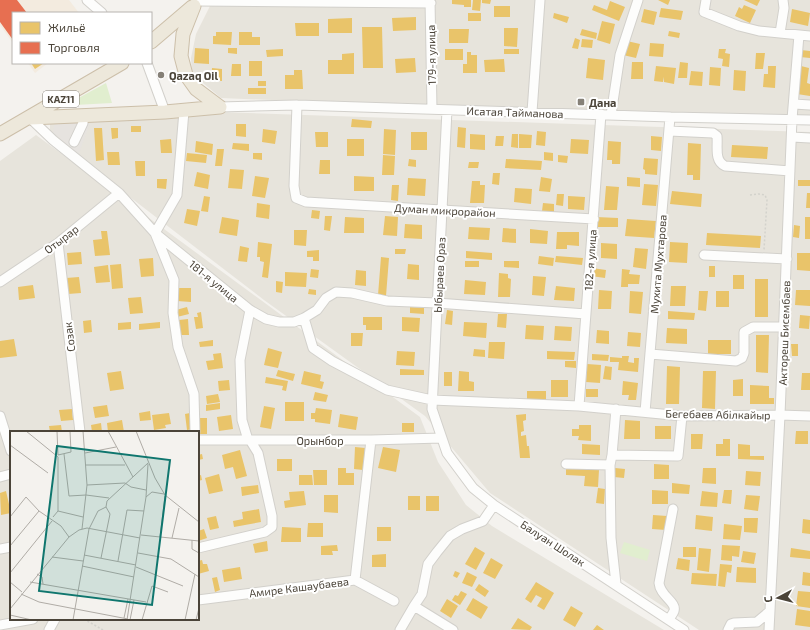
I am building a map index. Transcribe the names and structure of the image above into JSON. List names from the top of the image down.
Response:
{
  "streets": {
    "highway": ["KAZ11"],
    "street": [
      "179-я улица",
      "Исатая Тайманова",
      "Думан микрорайон",
      "Отырар",
      "182-я улица",
      "Мухита Мухтарова",
      "Ыбыраев Ораз",
      "181-я улица",
      "Актореш Бисембаев",
      "Созак",
      "Бегебаев Абілкайыр",
      "Орынбор",
      "Балуан Шолак",
      "Амире Кашаубаева"
    ]
  },
  "crossings": [
    ["179-я улица", "Исатая Тайманова"],
    ["KAZ11", "181-я улица"],
    ["Исатая Тайманова", "Думан микрорайон"],
    ["Исатая Тайманова", "182-я улица"],
    ["Исатая Тайманова", "Мухита Мухтарова"],
    ["Исатая Тайманова", "Ыбыраев Ораз"],
    ["Исатая Тайманова", "Актореш Бисембаев"],
    ["Думан микрорайон", "182-я улица"],
    ["Думан микрорайон", "Ыбыраев Ораз"],
    ["Отырар", "181-я улица"],
    ["Отырар", "Созак"],
    ["182-я улица", "Бегебаев Абілкайыр"],
    ["Мухита Мухтарова", "Бегебаев Абілкайыр"],
    ["Ыбыраев Ораз", "181-я улица"],
    ["Ыбыраев Ораз", "Орынбор"],
    ["Ыбыраев Ораз", "Балуан Шолак"],
    ["Актореш Бисембаев", "Бегебаев Абілкайыр"],
    ["Орынбор", "Балуан Шолак"]
  ],
  "places": {
    "other": ["Qazaq Oil"],
    "transit": ["Дана"]
  },
  "legend": ["Жильё", "Торговля"],
  "north": "left"
}
